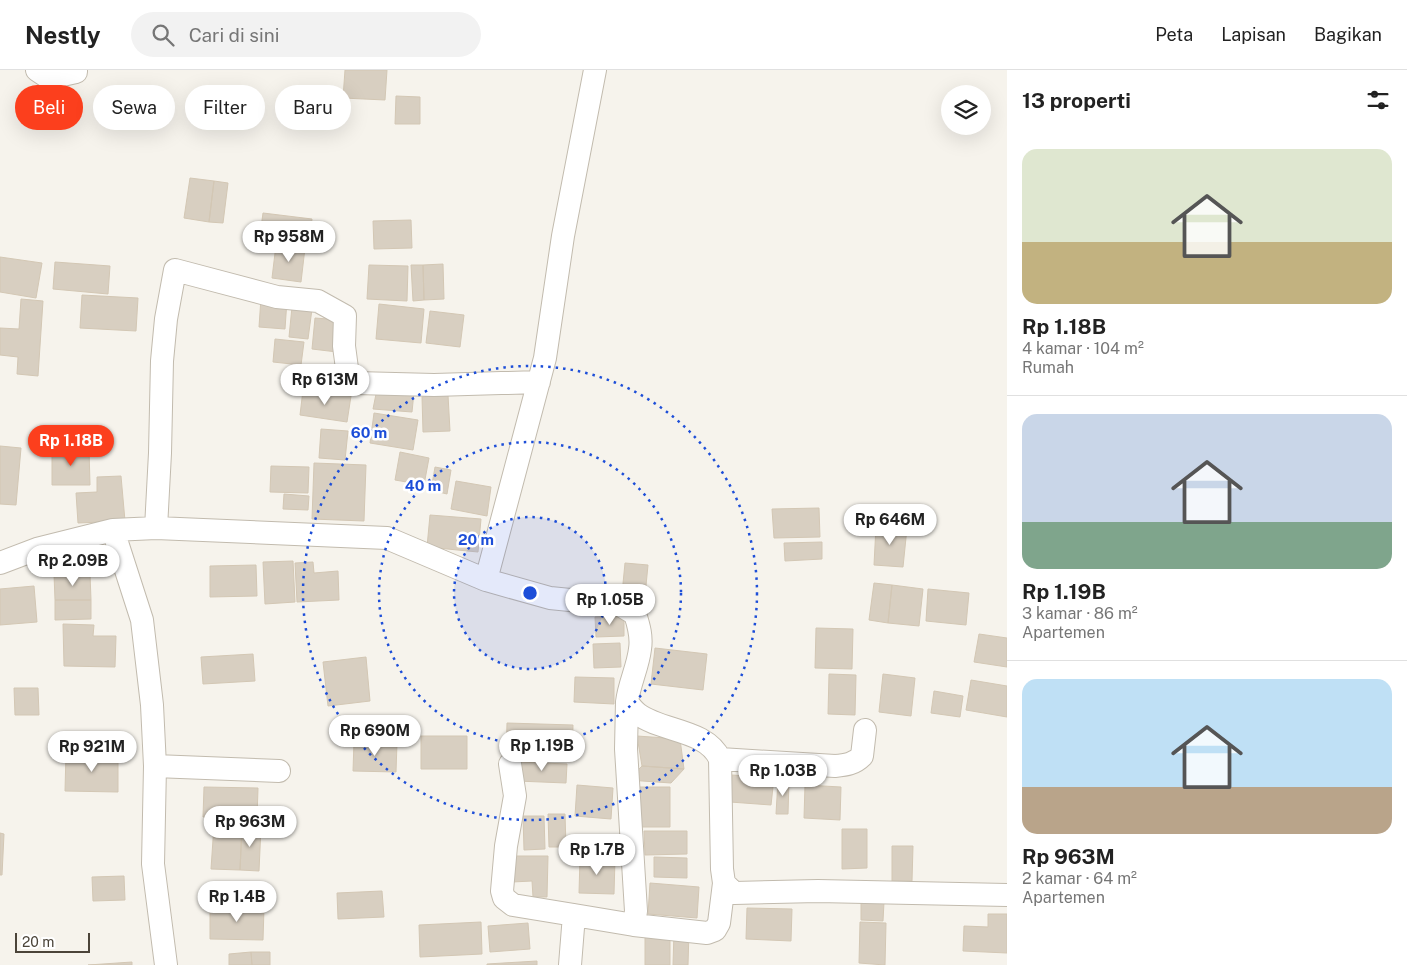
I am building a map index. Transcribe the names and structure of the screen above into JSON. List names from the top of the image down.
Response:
{
  "scale_bar": "20 m",
  "page": {
    "header": "Nestly",
    "search": "Cari di sini",
    "nav": ["Peta", "Lapisan", "Bagikan"],
    "heading": "13 properti",
    "chip": [
      "Beli",
      "Sewa",
      "Filter",
      "Baru"
    ],
    "list": [
      {
        "name": "Rp 1.18B",
        "note": "4 kamar · 104 m² · Rumah"
      },
      {
        "name": "Rp 1.19B",
        "note": "3 kamar · 86 m² · Apartemen"
      },
      {
        "name": "Rp 963M",
        "note": "2 kamar · 64 m² · Apartemen"
      }
    ],
    "price": [
      "Rp 958M",
      "Rp 613M",
      "Rp 1.18B",
      "Rp 646M",
      "Rp 2.09B",
      "Rp 1.05B",
      "Rp 690M",
      "Rp 1.19B",
      "Rp 921M",
      "Rp 1.03B",
      "Rp 963M",
      "Rp 1.7B",
      "Rp 1.4B"
    ],
    "scale": "20 m"
  },
  "rings": ["60 m", "40 m", "20 m"]
}
